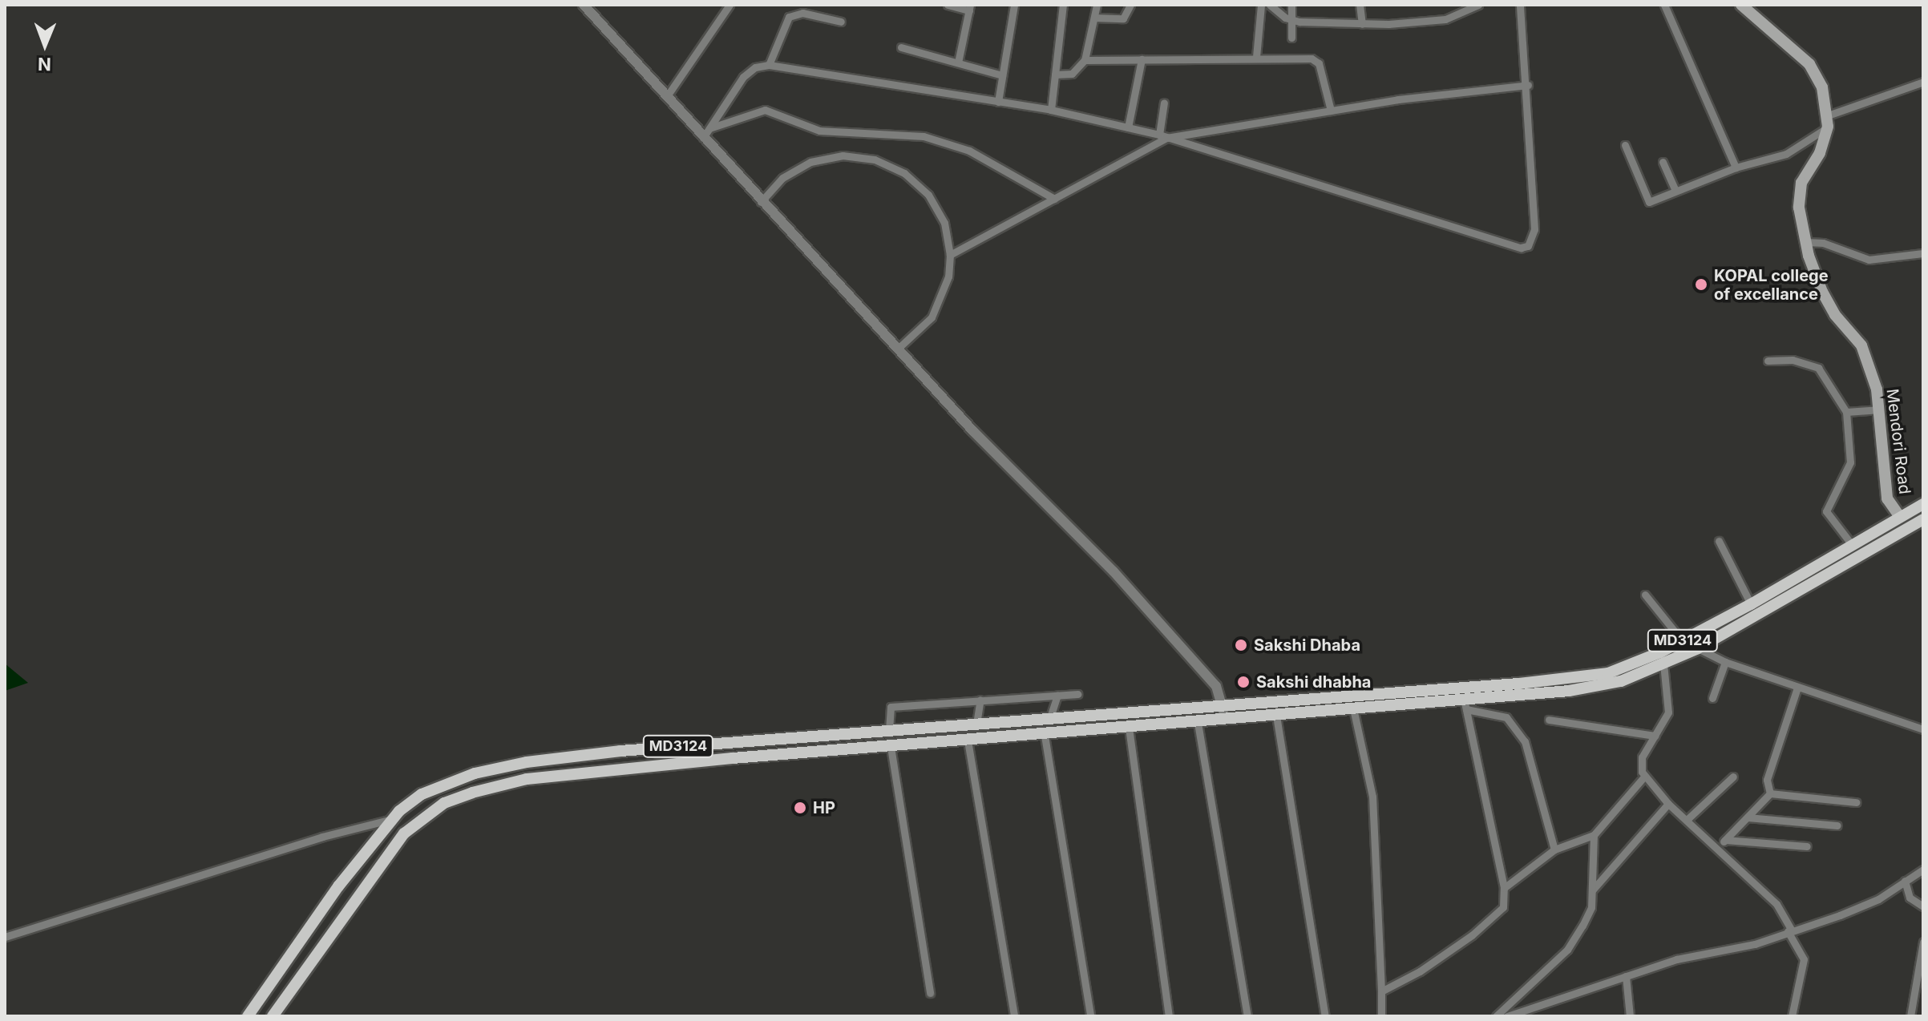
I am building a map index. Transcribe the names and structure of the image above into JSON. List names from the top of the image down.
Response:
{
  "streets": {
    "main road": ["Mendori Road", "MD3124"]
  },
  "crossings": [
    ["Mendori Road", "MD3124"]
  ],
  "places": [
    "KOPAL college of excellance",
    "Sakshi Dhaba",
    "Sakshi dhabha",
    "HP"
  ],
  "north": "bottom"
}
